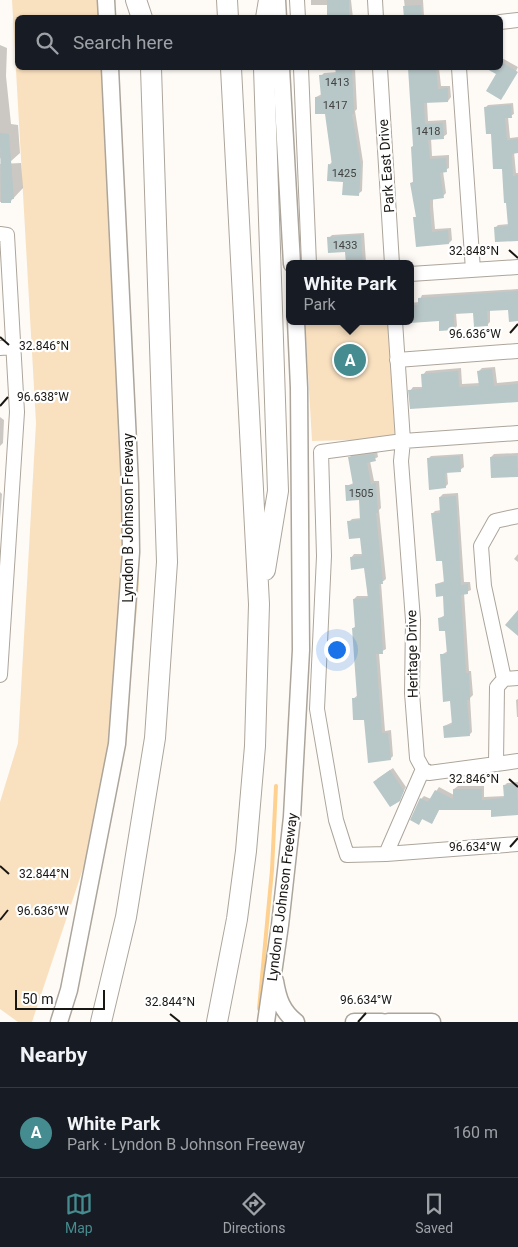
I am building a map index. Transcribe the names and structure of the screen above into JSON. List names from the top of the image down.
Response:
{
  "streets": {
    "main road": ["Lyndon B Johnson Freeway"],
    "street": ["Park East Drive", "Heritage Drive"]
  },
  "house_numbers": [
    "1413",
    "1417",
    "1418",
    "1425",
    "1433",
    "1505"
  ],
  "scale_bar": "50 m",
  "page": {
    "search": "Search here",
    "popup": ["White Park", "Park"],
    "pins": "A",
    "scale": "50 m",
    "heading": "Nearby",
    "list": [
      {
        "mark": "A",
        "name": "White Park",
        "note": "Park · Lyndon B Johnson Freeway",
        "value": "160 m"
      }
    ],
    "nav": ["Map", "Directions", "Saved"]
  },
  "coordinates": [
    "32.848°N",
    "96.636°W",
    "32.846°N",
    "96.638°W",
    "96.634°W",
    "32.844°N"
  ]
}
